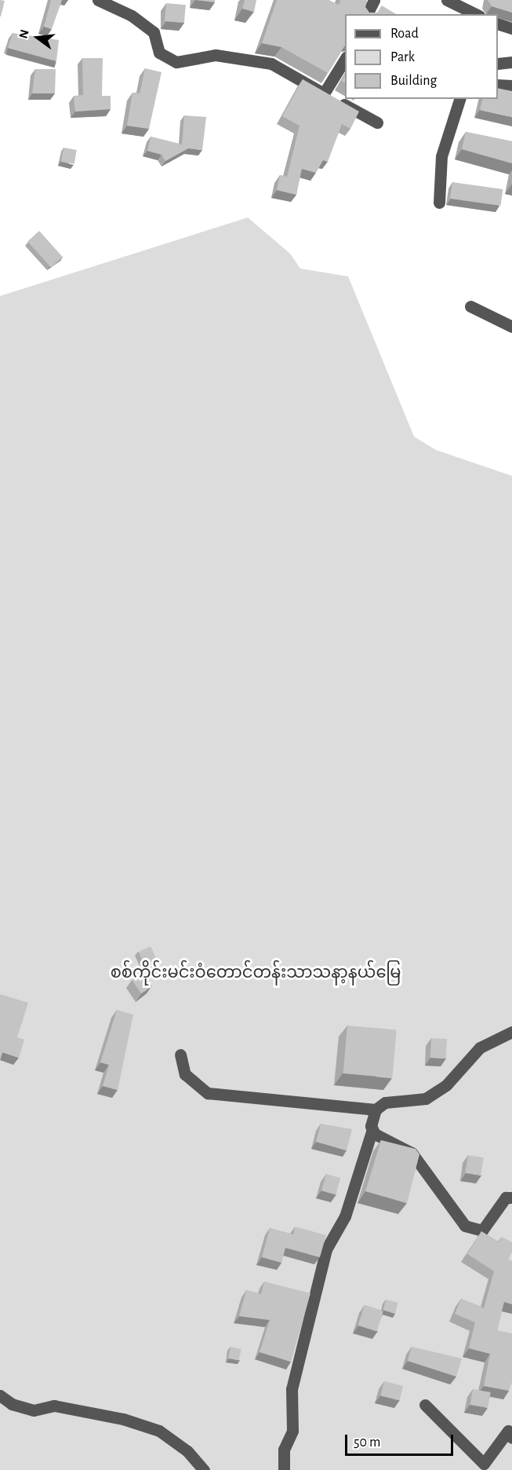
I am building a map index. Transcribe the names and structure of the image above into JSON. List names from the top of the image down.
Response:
{
  "parks": ["စစ်ကိုင်းမင်းဝံတောင်တန်းသာသနာ့နယ်မြေ"],
  "legend": ["Road", "Park", "Building"],
  "scale_bar": "50 m",
  "north": "left"
}
